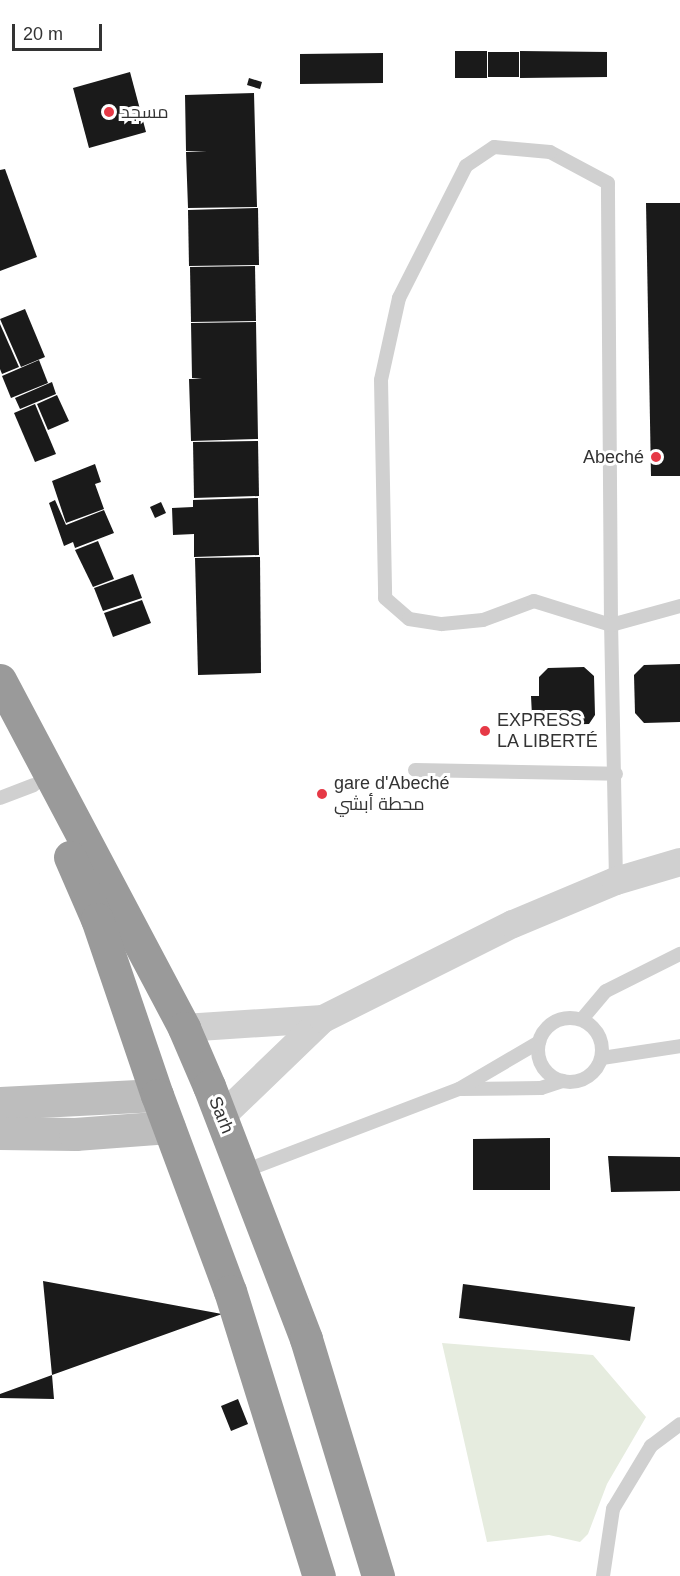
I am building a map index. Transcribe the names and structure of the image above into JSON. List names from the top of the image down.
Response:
{
  "streets": {
    "highway": ["Sarh"]
  },
  "places": [
    "مسجد",
    "Abeché",
    "EXPRESS LA LIBERTÉ",
    "gare d'Abeché محطة أبشي"
  ],
  "scale_bar": "20 m"
}
